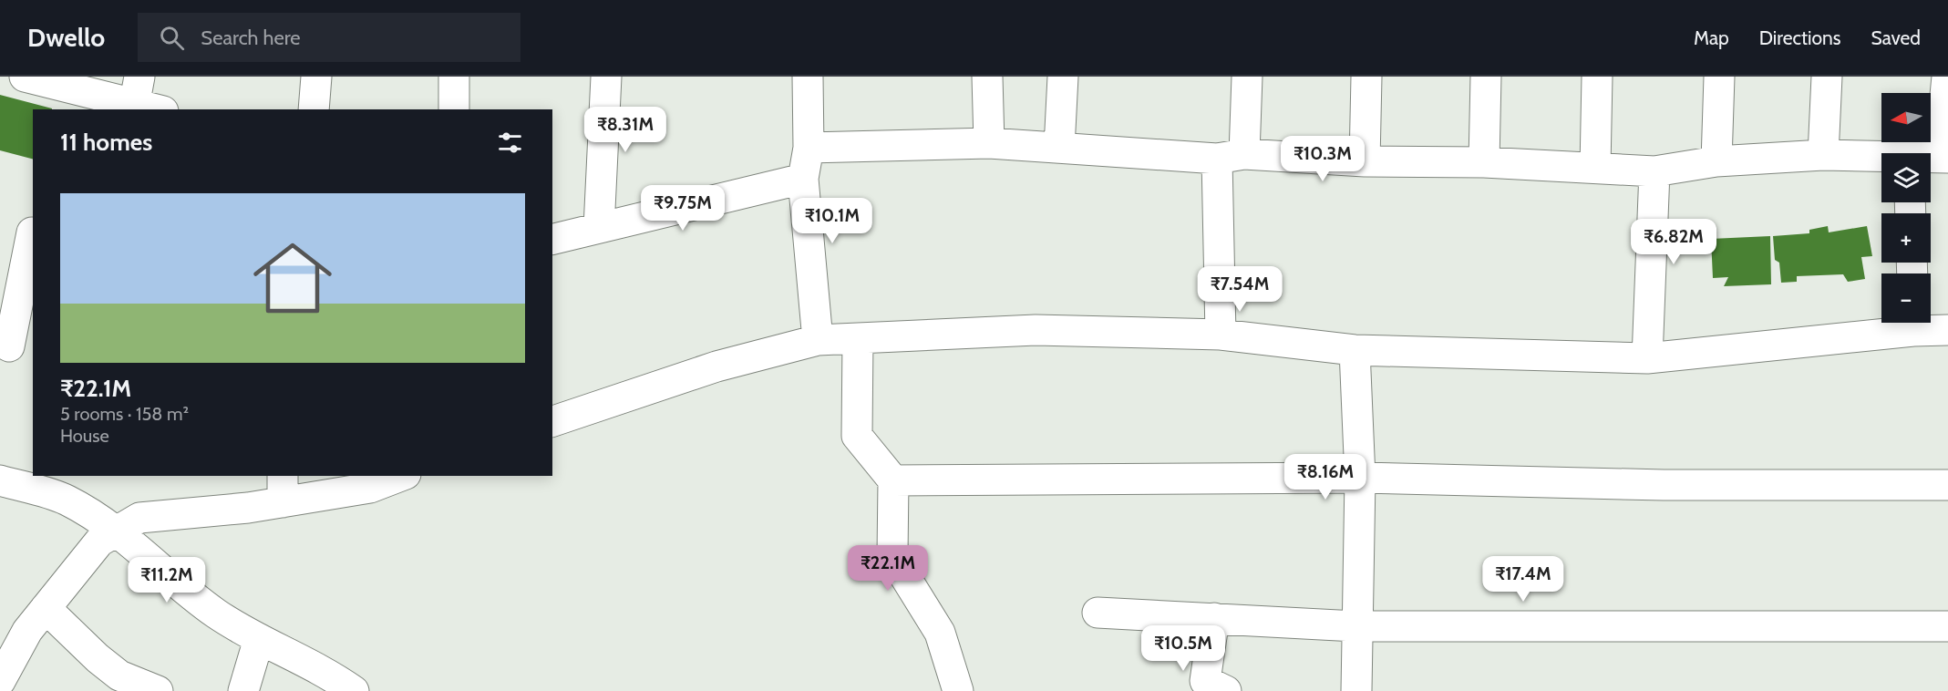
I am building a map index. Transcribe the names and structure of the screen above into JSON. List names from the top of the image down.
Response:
{
  "north": "left",
  "page": {
    "header": "Dwello",
    "search": "Search here",
    "nav": ["Map", "Directions", "Saved"],
    "map_buttons": ["+", "−"],
    "price": [
      "₹8.31M",
      "₹10.3M",
      "₹9.75M",
      "₹10.1M",
      "₹6.82M",
      "₹7.54M",
      "₹8.16M",
      "₹22.1M",
      "₹17.4M",
      "₹11.2M",
      "₹10.5M"
    ],
    "heading": "11 homes",
    "list": [
      {
        "name": "₹22.1M",
        "note": "5 rooms · 158 m² · House"
      }
    ]
  }
}
